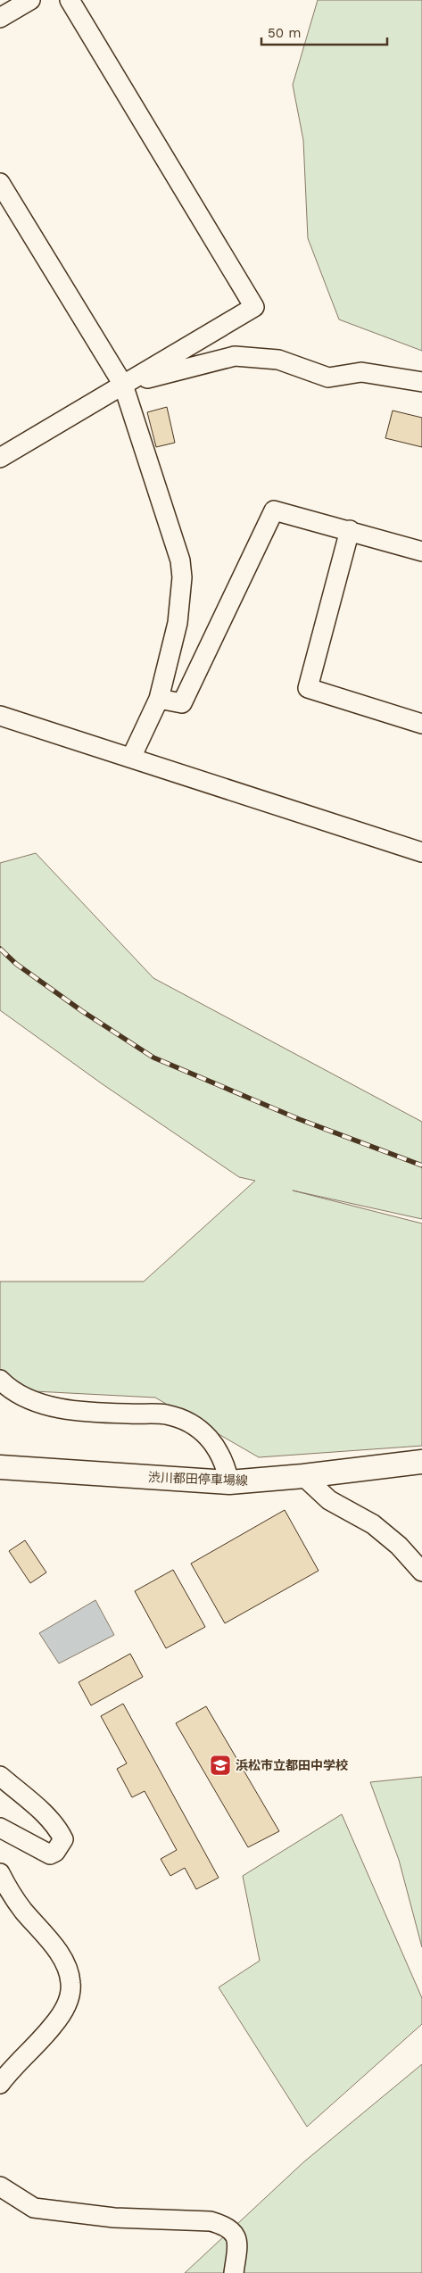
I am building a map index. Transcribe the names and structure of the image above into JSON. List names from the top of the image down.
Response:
{
  "streets": {
    "main road": ["渋川都田停車場線"]
  },
  "places": {
    "school or university": ["浜松市立都田中学校"]
  },
  "scale_bar": "50 m"
}
